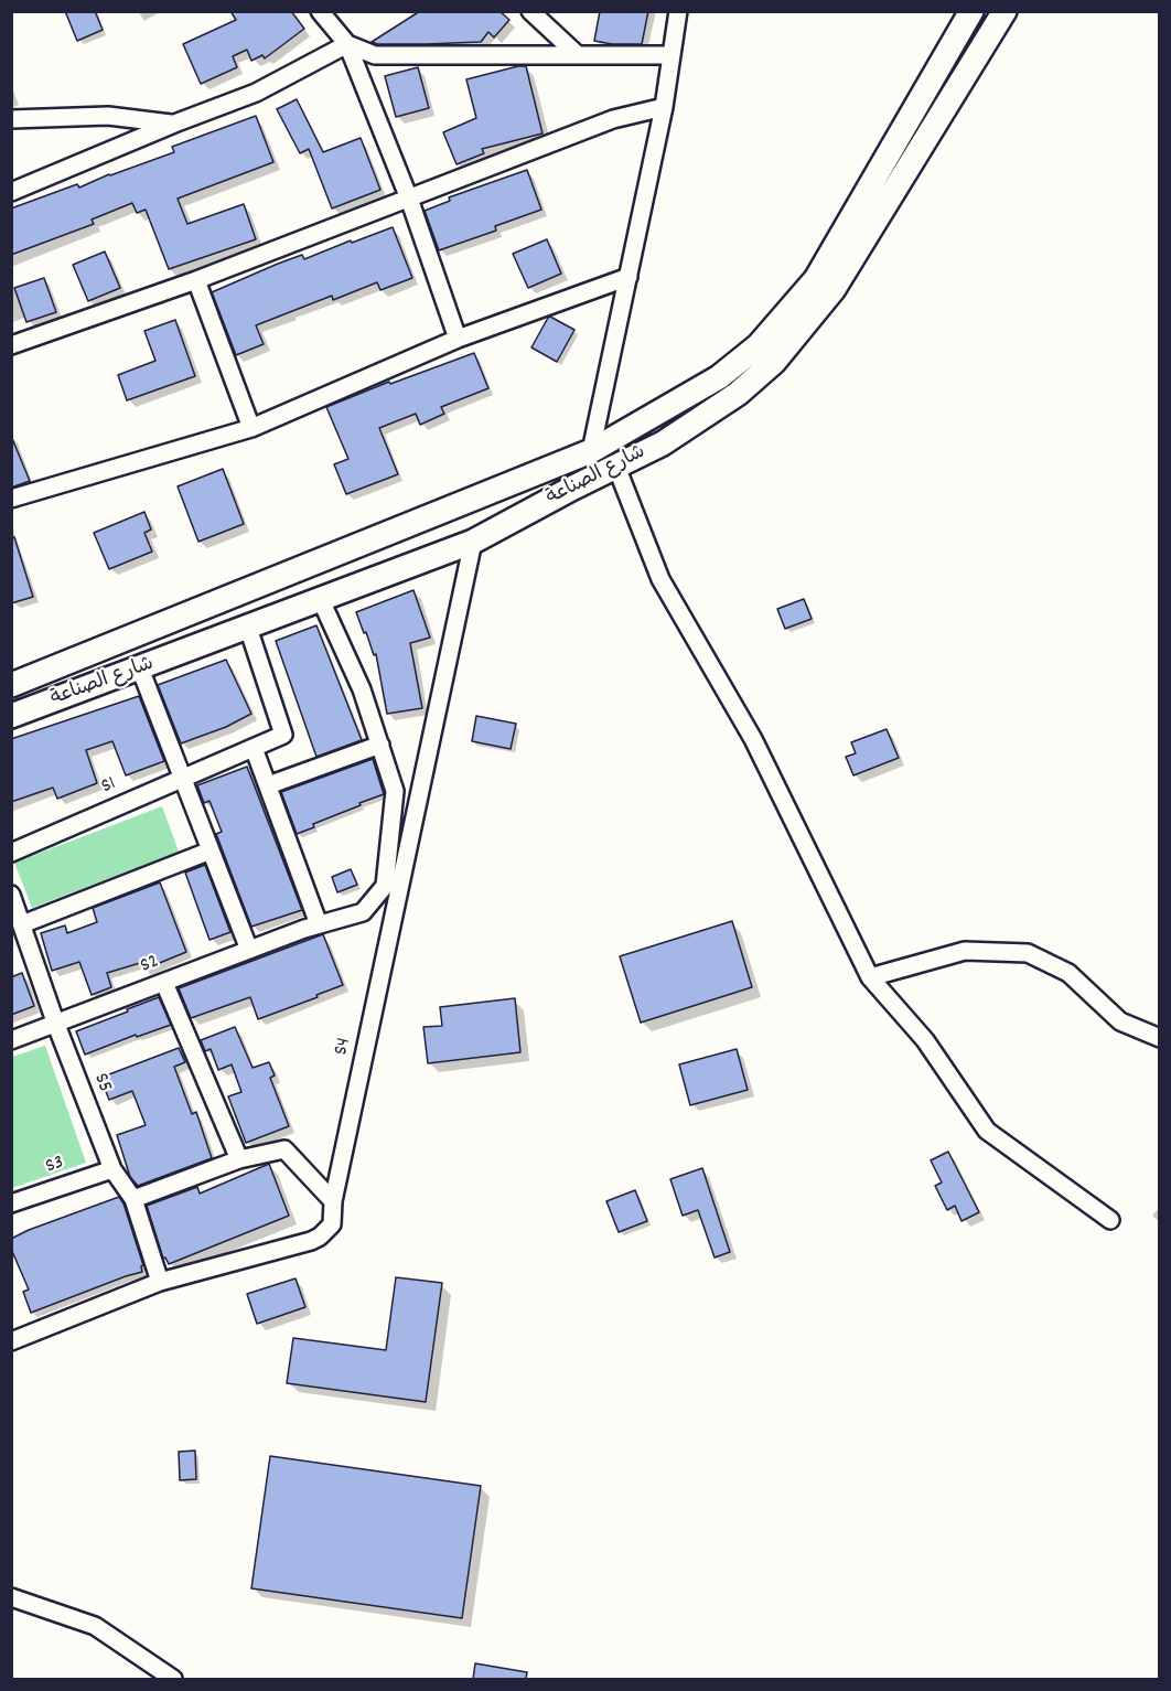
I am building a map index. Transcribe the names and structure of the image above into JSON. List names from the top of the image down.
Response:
{
  "streets": {
    "main road": ["شارع الصناعة"],
    "street": [
      "S1",
      "S2",
      "S4",
      "S5",
      "S3"
    ]
  },
  "crossings": [
    ["شارع الصناعة", "S1"],
    ["شارع الصناعة", "S2"],
    ["شارع الصناعة", "S4"],
    ["S2", "S5"],
    ["S4", "S5"],
    ["S5", "S3"]
  ]
}
